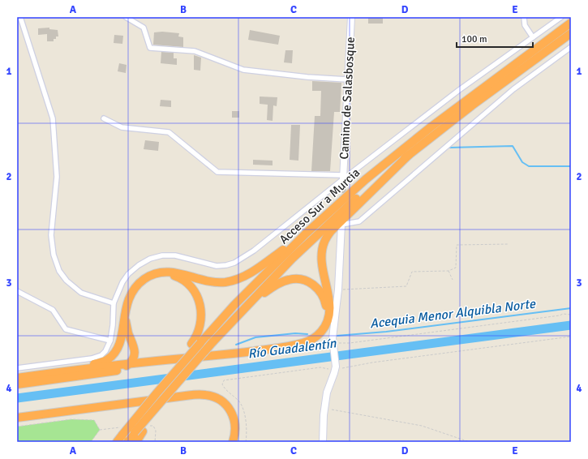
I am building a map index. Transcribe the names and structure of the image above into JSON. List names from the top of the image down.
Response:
{
  "streets": {
    "highway": ["Acceso Sur a Murcia"],
    "street": ["Camino de Salasbosque"]
  },
  "water": ["Acequia Menor Alquibla Norte", "Río Guadalentín"],
  "scale_bar": "100 m",
  "grid": {
    "columns": [
      "A",
      "B",
      "C",
      "D",
      "E"
    ],
    "rows": [
      "1",
      "2",
      "3",
      "4"
    ]
  }
}
